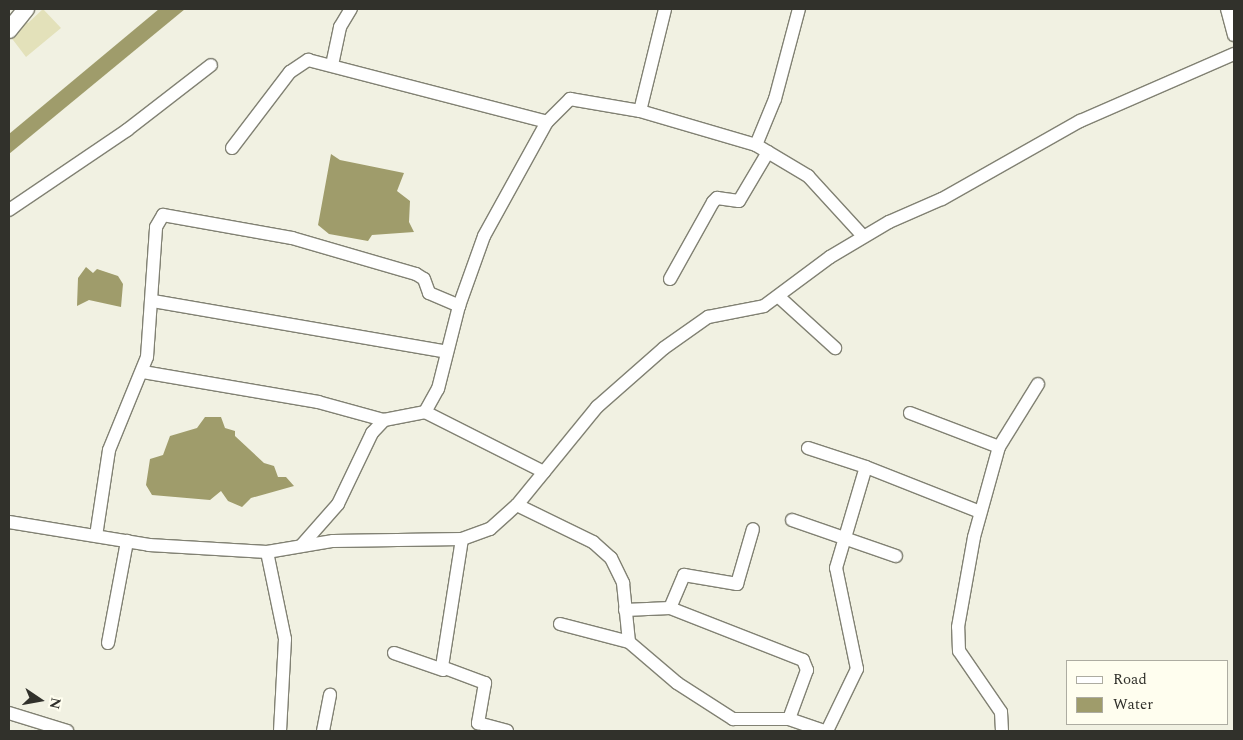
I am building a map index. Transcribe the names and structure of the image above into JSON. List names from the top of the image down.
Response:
{
  "legend": ["Road", "Water"],
  "north": "right"
}
